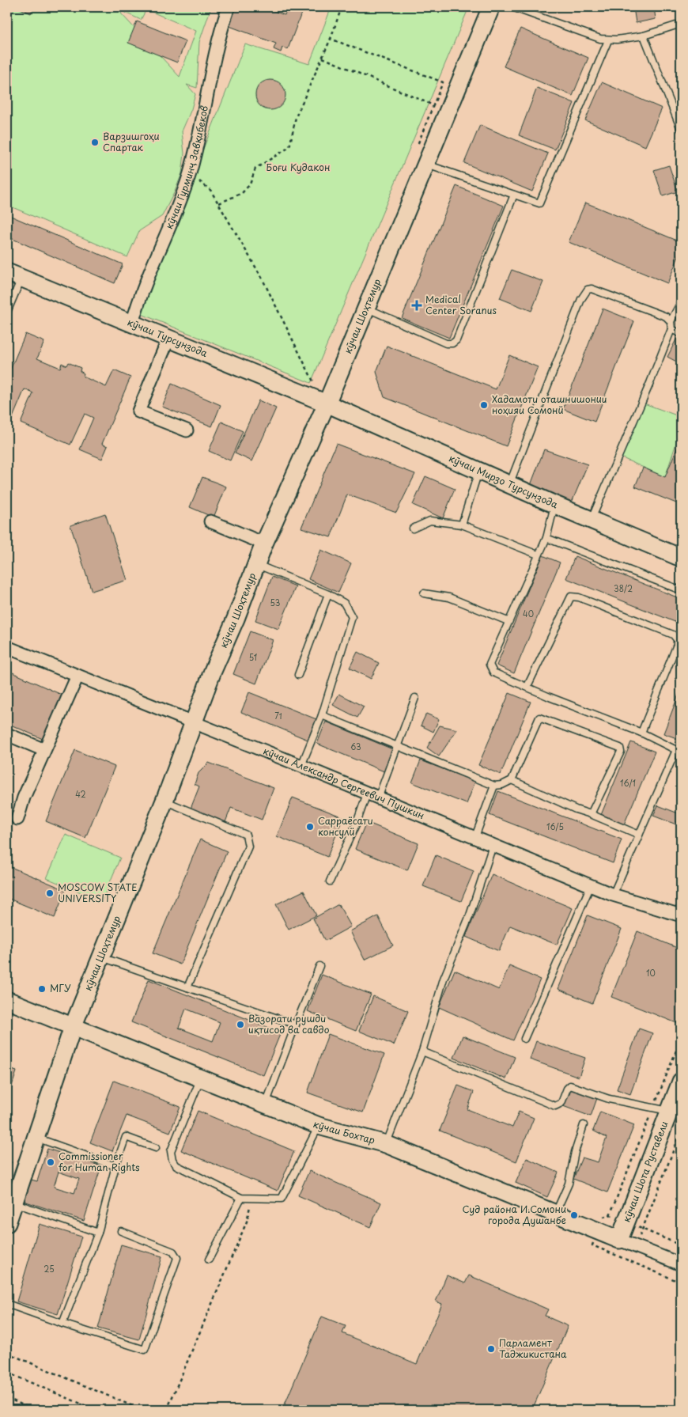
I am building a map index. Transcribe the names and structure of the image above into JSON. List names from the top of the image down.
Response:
{
  "streets": {
    "main road": [
      "кӯчаи Шоҳтемур",
      "кӯчаи Турсунзода",
      "кӯчаи Мирзо Турсунзода",
      "кӯчаи Бохтар",
      "кӯчаи Шота Руставели"
    ],
    "street": ["кӯчаи Гурминҷ Завқибеков", "кӯчаи Александр Сергеевич Пушкин"]
  },
  "crossings": [
    ["кӯчаи Гурминҷ Завқибеков", "кӯчаи Турсунзода"],
    ["кӯчаи Шоҳтемур", "кӯчаи Турсунзода"],
    ["кӯчаи Шоҳтемур", "кӯчаи Мирзо Турсунзода"],
    ["кӯчаи Шоҳтемур", "кӯчаи Александр Сергеевич Пушкин"],
    ["кӯчаи Шоҳтемур", "кӯчаи Бохтар"],
    ["кӯчаи Турсунзода", "кӯчаи Мирзо Турсунзода"],
    ["кӯчаи Бохтар", "кӯчаи Шота Руставели"]
  ],
  "parks": ["Боғи Кудакон"],
  "places": {
    "other": [
      "Варзишгоҳи Спартак",
      "Хадамоти оташнишонии ноҳияи Сомонӣ",
      "Сарраёсати консулӣ",
      "MOSCOW STATE UNIVERSITY",
      "МГУ",
      "Вазорати рушди иқтисод ва савдо",
      "Commissioner for Human Rights",
      "Суд района И.Сомони города Душанбе",
      "Парламент Таджикистана"
    ],
    "health": ["Medical Center Soranus"]
  },
  "house_numbers": [
    "38/2",
    "53",
    "40",
    "51",
    "71",
    "63",
    "16/1",
    "42",
    "16/5",
    "10",
    "25"
  ]
}
